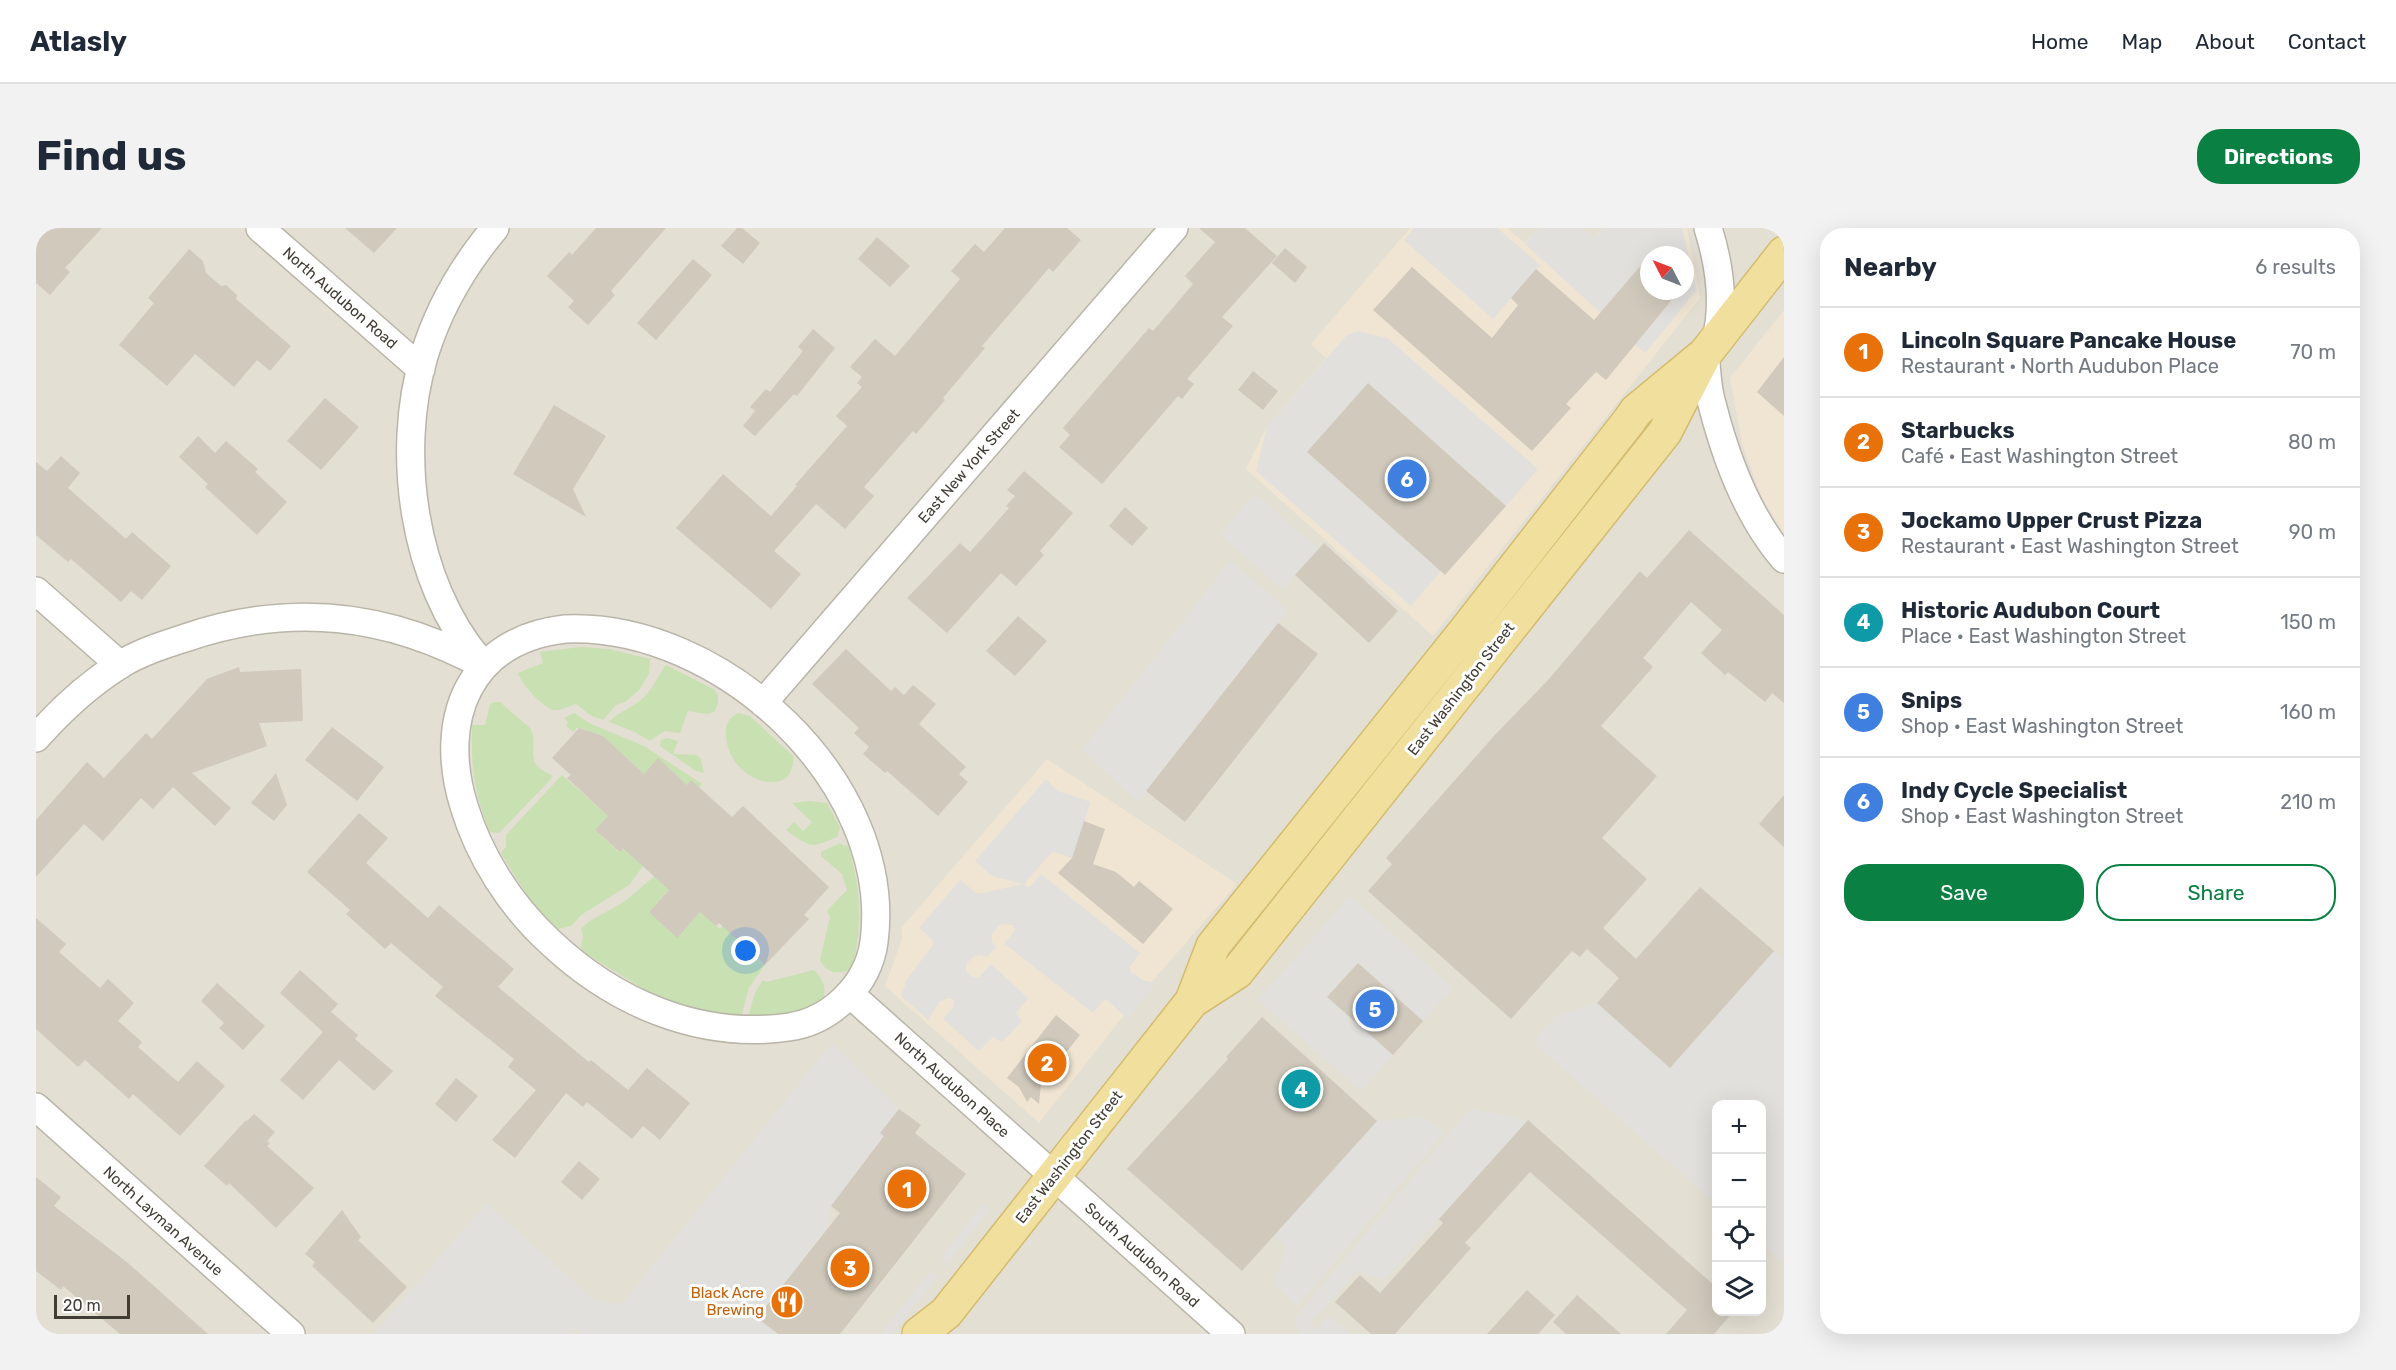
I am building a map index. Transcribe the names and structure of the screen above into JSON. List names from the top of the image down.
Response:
{
  "streets": {
    "main road": ["East Washington Street"],
    "street": [
      "North Audubon Road",
      "East New York Street",
      "North Audubon Place",
      "North Layman Avenue",
      "South Audubon Road"
    ]
  },
  "crossings": [
    ["East Washington Street", "North Audubon Place"],
    ["East Washington Street", "South Audubon Road"],
    ["North Audubon Place", "South Audubon Road"]
  ],
  "places": {
    "restaurant": ["Black Acre Brewing"]
  },
  "scale_bar": "20 m",
  "north": "top left",
  "page": {
    "header": "Atlasly",
    "nav": [
      "Home",
      "Map",
      "About",
      "Contact"
    ],
    "buttons": [
      "Directions",
      ["Save", "Share"]
    ],
    "title": "Find us",
    "heading": ["Nearby", "6 results"],
    "list": [
      {
        "mark": "1",
        "name": "Lincoln Square Pancake House",
        "note": "Restaurant · North Audubon Place",
        "value": "70 m"
      },
      {
        "mark": "2",
        "name": "Starbucks",
        "note": "Café · East Washington Street",
        "value": "80 m"
      },
      {
        "mark": "3",
        "name": "Jockamo Upper Crust Pizza",
        "note": "Restaurant · East Washington Street",
        "value": "90 m"
      },
      {
        "mark": "4",
        "name": "Historic Audubon Court",
        "note": "Place · East Washington Street",
        "value": "150 m"
      },
      {
        "mark": "5",
        "name": "Snips",
        "note": "Shop · East Washington Street",
        "value": "160 m"
      },
      {
        "mark": "6",
        "name": "Indy Cycle Specialist",
        "note": "Shop · East Washington Street",
        "value": "210 m"
      }
    ],
    "pins": [
      "6",
      "5",
      "2",
      "4",
      "1",
      "3"
    ],
    "map_buttons": ["+", "−"],
    "scale": "20 m"
  }
}
